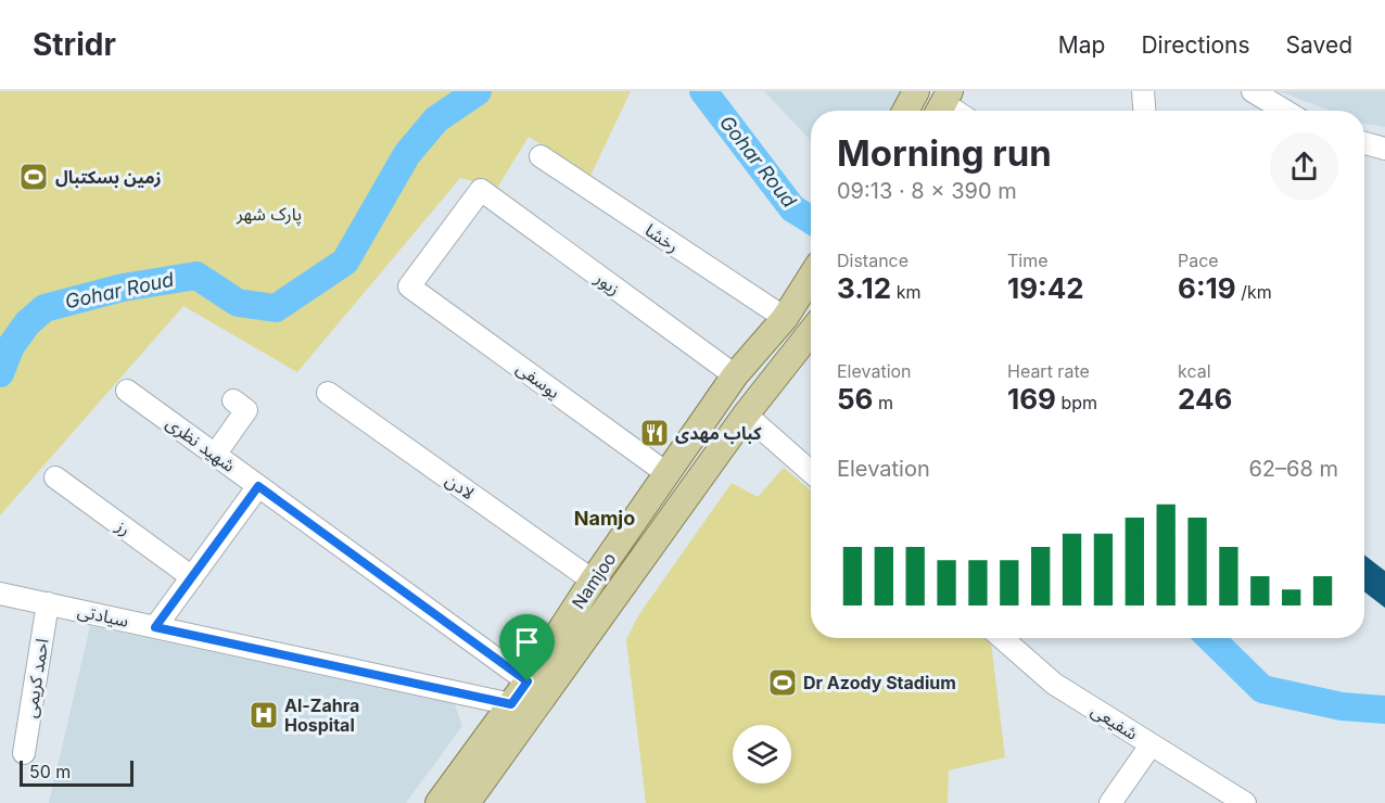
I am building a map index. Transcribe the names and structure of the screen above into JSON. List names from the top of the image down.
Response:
{
  "streets": {
    "main road": ["Namjoo"],
    "street": [
      "رخشا",
      "زیور",
      "یوسفی",
      "شهید نظری",
      "لادن",
      "رز",
      "سیادتی",
      "احمد کریمی",
      "شفیعی"
    ]
  },
  "crossings": [
    ["رخشا", "Namjoo"],
    ["زیور", "یوسفی"],
    ["زیور", "Namjoo"],
    ["یوسفی", "Namjoo"],
    ["شهید نظری", "Namjoo"],
    ["لادن", "Namjoo"],
    ["Namjoo", "سیادتی"],
    ["سیادتی", "احمد کریمی"]
  ],
  "districts": ["Namjo"],
  "water": ["Gohar Roud"],
  "parks": ["پارک شهر"],
  "places": {
    "sports": ["زمین بسکتبال", "Dr Azody Stadium"],
    "restaurant": ["کباب مهدی"],
    "hospital": ["Al-Zahra Hospital"]
  },
  "scale_bar": "50 m",
  "page": {
    "header": "Stridr",
    "nav": ["Map", "Directions", "Saved"],
    "heading": ["Morning run", "09:13 · 8 × 390 m"],
    "stats": [
      ["Distance", "3.12 km"],
      ["Time", "19:42"],
      ["Pace", "6:19 /km"],
      ["Elevation", "56 m"],
      ["Heart rate", "169 bpm"],
      ["kcal", "246"]
    ],
    "chart": ["Elevation", "62–68 m"],
    "scale": "50 m"
  }
}
